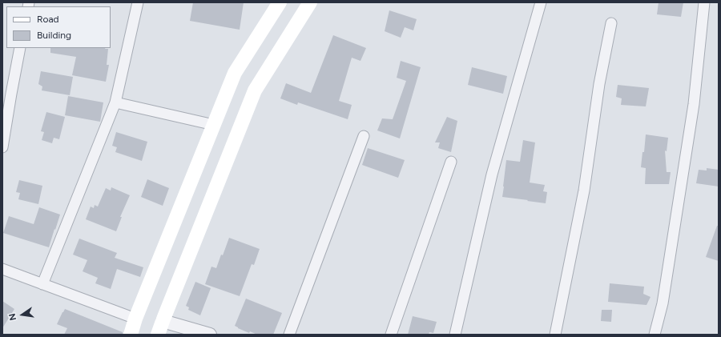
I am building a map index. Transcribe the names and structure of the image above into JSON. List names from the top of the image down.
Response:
{
  "legend": ["Road", "Building"],
  "north": "left"
}
